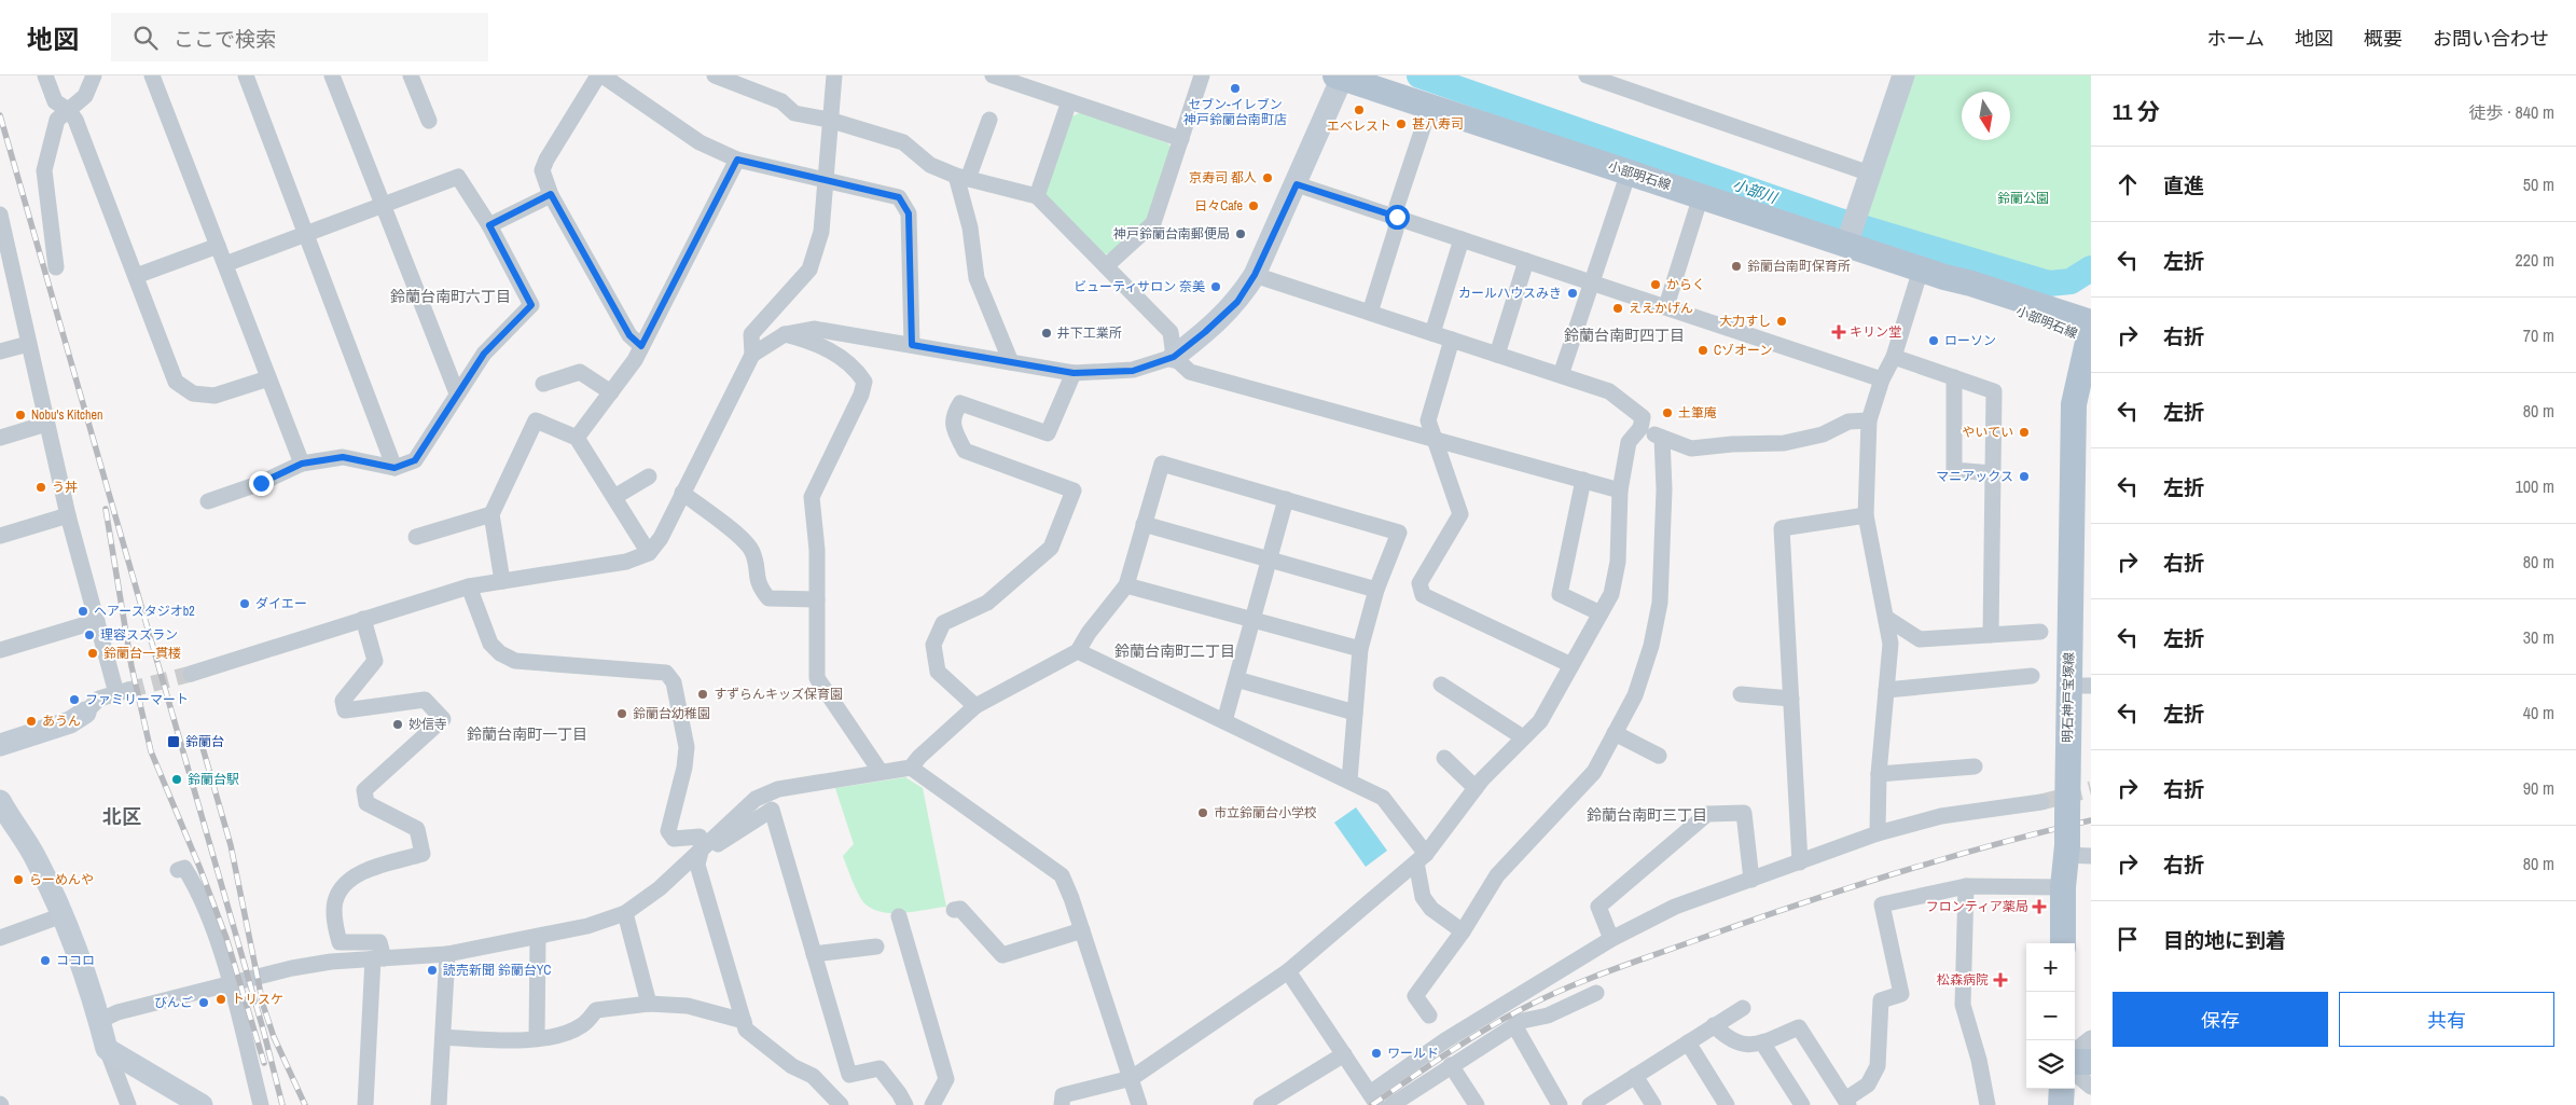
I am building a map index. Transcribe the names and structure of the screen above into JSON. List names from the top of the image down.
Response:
{
  "streets": {
    "main road": ["小部明石線", "明石神戸宝塚線"]
  },
  "crossings": [
    ["小部明石線", "明石神戸宝塚線"]
  ],
  "districts": [
    "鈴蘭台南町六丁目",
    "鈴蘭台南町四丁目",
    "鈴蘭台南町二丁目",
    "鈴蘭台南町一丁目",
    "鈴蘭台南町三丁目",
    "北区"
  ],
  "water": ["小部川"],
  "parks": ["鈴蘭公園"],
  "places": {
    "other": [
      "セブン-イレブン 神戸鈴蘭台南町店",
      "エベレスト",
      "甚八寿司",
      "京寿司 都人",
      "日々Cafe",
      "神戸鈴蘭台南郵便局",
      "鈴蘭台南町保育所",
      "からく",
      "ビューティサロン 奈美",
      "カールハウスみき",
      "ええかげん",
      "大力すし",
      "井下工業所",
      "ローソン",
      "Cゾオーン",
      "土筆庵",
      "Nobu's Kitchen",
      "やいてい",
      "マニアックス",
      "う丼",
      "ダイエー",
      "ヘアースタジオb2",
      "理容スズラン",
      "鈴蘭台一貫楼",
      "すずらんキッズ保育園",
      "ファミリーマート",
      "鈴蘭台幼稚園",
      "あうん",
      "妙信寺",
      "鈴蘭台駅",
      "市立鈴蘭台小学校",
      "らーめんや",
      "ココロ",
      "読売新聞 鈴蘭台YC",
      "トリスケ",
      "びんご",
      "ワールド"
    ],
    "health": ["キリン堂", "フロンティア薬局", "松森病院"],
    "transit": ["鈴蘭台"]
  },
  "north": "bottom",
  "page": {
    "header": "地図",
    "search": "ここで検索",
    "nav": [
      "ホーム",
      "地図",
      "概要",
      "お問い合わせ"
    ],
    "heading": ["11 分", "徒歩 · 840 m"],
    "list": [
      ["直進", "50 m"],
      ["左折", "220 m"],
      ["右折", "70 m"],
      ["左折", "80 m"],
      ["左折", "100 m"],
      ["右折", "80 m"],
      ["左折", "30 m"],
      ["左折", "40 m"],
      ["右折", "90 m"],
      ["右折", "80 m"],
      "目的地に到着"
    ],
    "map_buttons": ["+", "−"],
    "buttons": ["保存", "共有"]
  }
}
